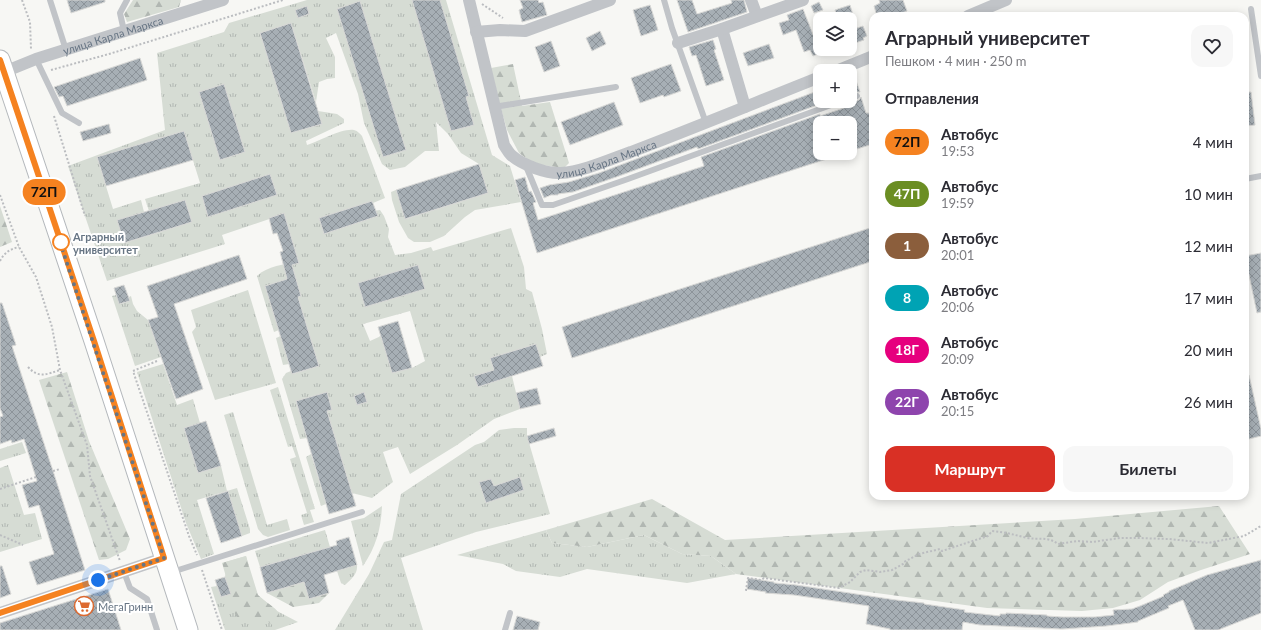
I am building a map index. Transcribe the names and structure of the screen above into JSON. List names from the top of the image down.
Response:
{
  "streets": {
    "main road": ["улица Карла Маркса"]
  },
  "places": {
    "other": ["Аграрный университет"],
    "supermarket": ["МегаГринн"]
  },
  "lines": ["bus line 72П"],
  "page": {
    "on_map": "72П",
    "map_buttons": ["+", "−"],
    "heading": [
      ["Аграрный университет", "Пешком · 4 мин · 250 m"],
      "Отправления"
    ],
    "list": [
      {
        "mark": "72П",
        "name": "Автобус",
        "note": "19:53",
        "value": "4 мин"
      },
      {
        "mark": "47П",
        "name": "Автобус",
        "note": "19:59",
        "value": "10 мин"
      },
      {
        "mark": "1",
        "name": "Автобус",
        "note": "20:01",
        "value": "12 мин"
      },
      {
        "mark": "8",
        "name": "Автобус",
        "note": "20:06",
        "value": "17 мин"
      },
      {
        "mark": "18Г",
        "name": "Автобус",
        "note": "20:09",
        "value": "20 мин"
      },
      {
        "mark": "22Г",
        "name": "Автобус",
        "note": "20:15",
        "value": "26 мин"
      }
    ],
    "buttons": ["Маршрут", "Билеты"]
  }
}
